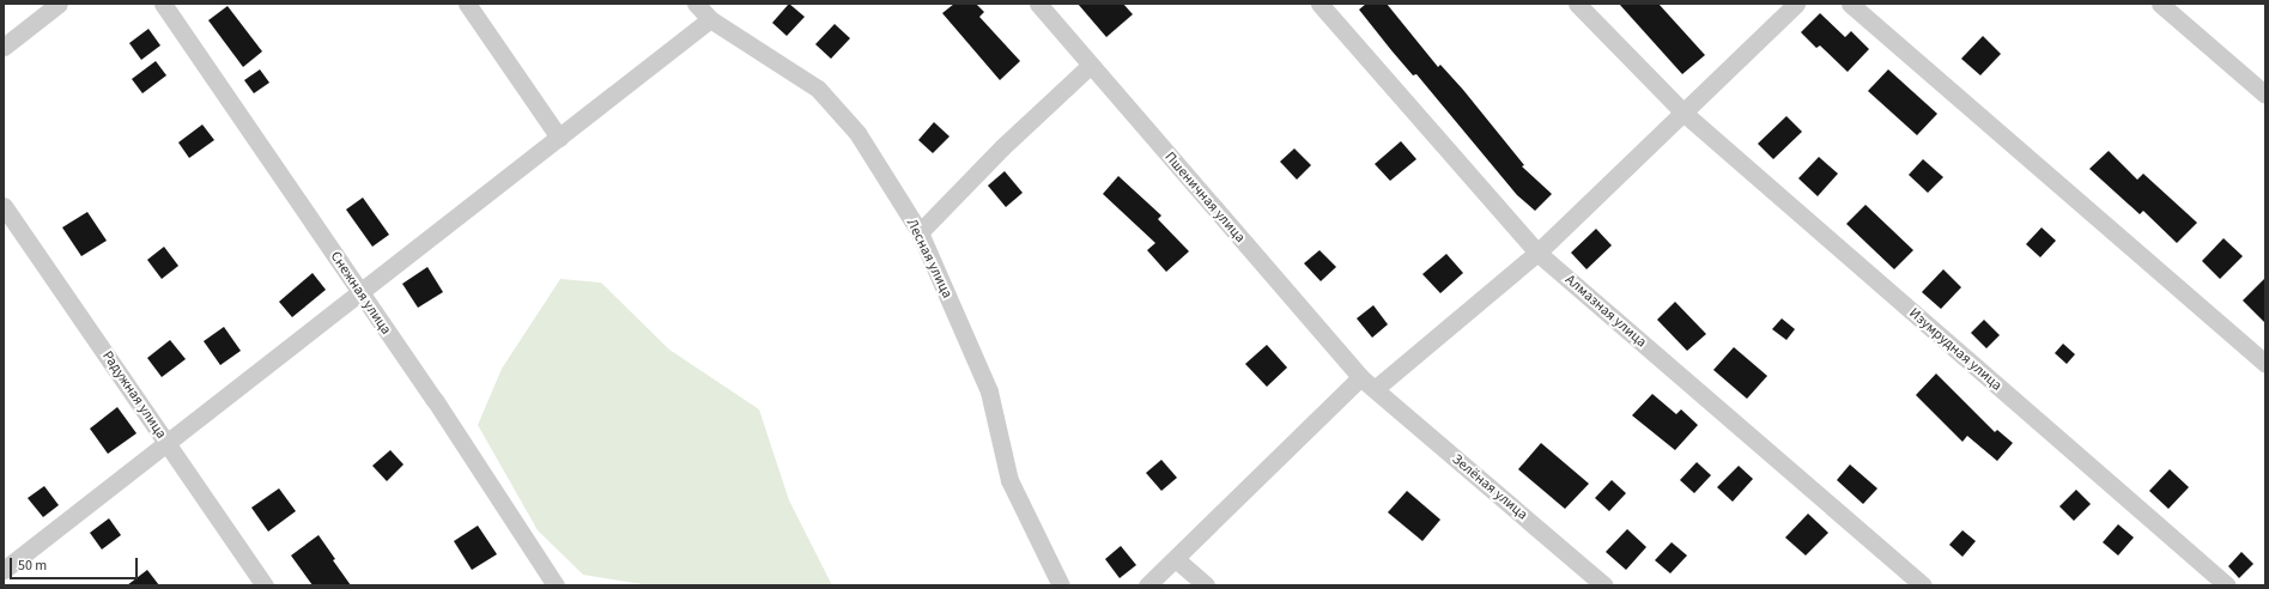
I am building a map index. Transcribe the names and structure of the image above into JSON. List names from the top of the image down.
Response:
{
  "streets": {
    "street": [
      "Пшеничная улица",
      "Лесная улица",
      "Снежная улица",
      "Алмазная улица",
      "Изумрудная улица",
      "Радужная улица",
      "Зелёная улица"
    ]
  },
  "crossings": [
    ["Пшеничная улица", "Зелёная улица"]
  ],
  "scale_bar": "50 m"
}
